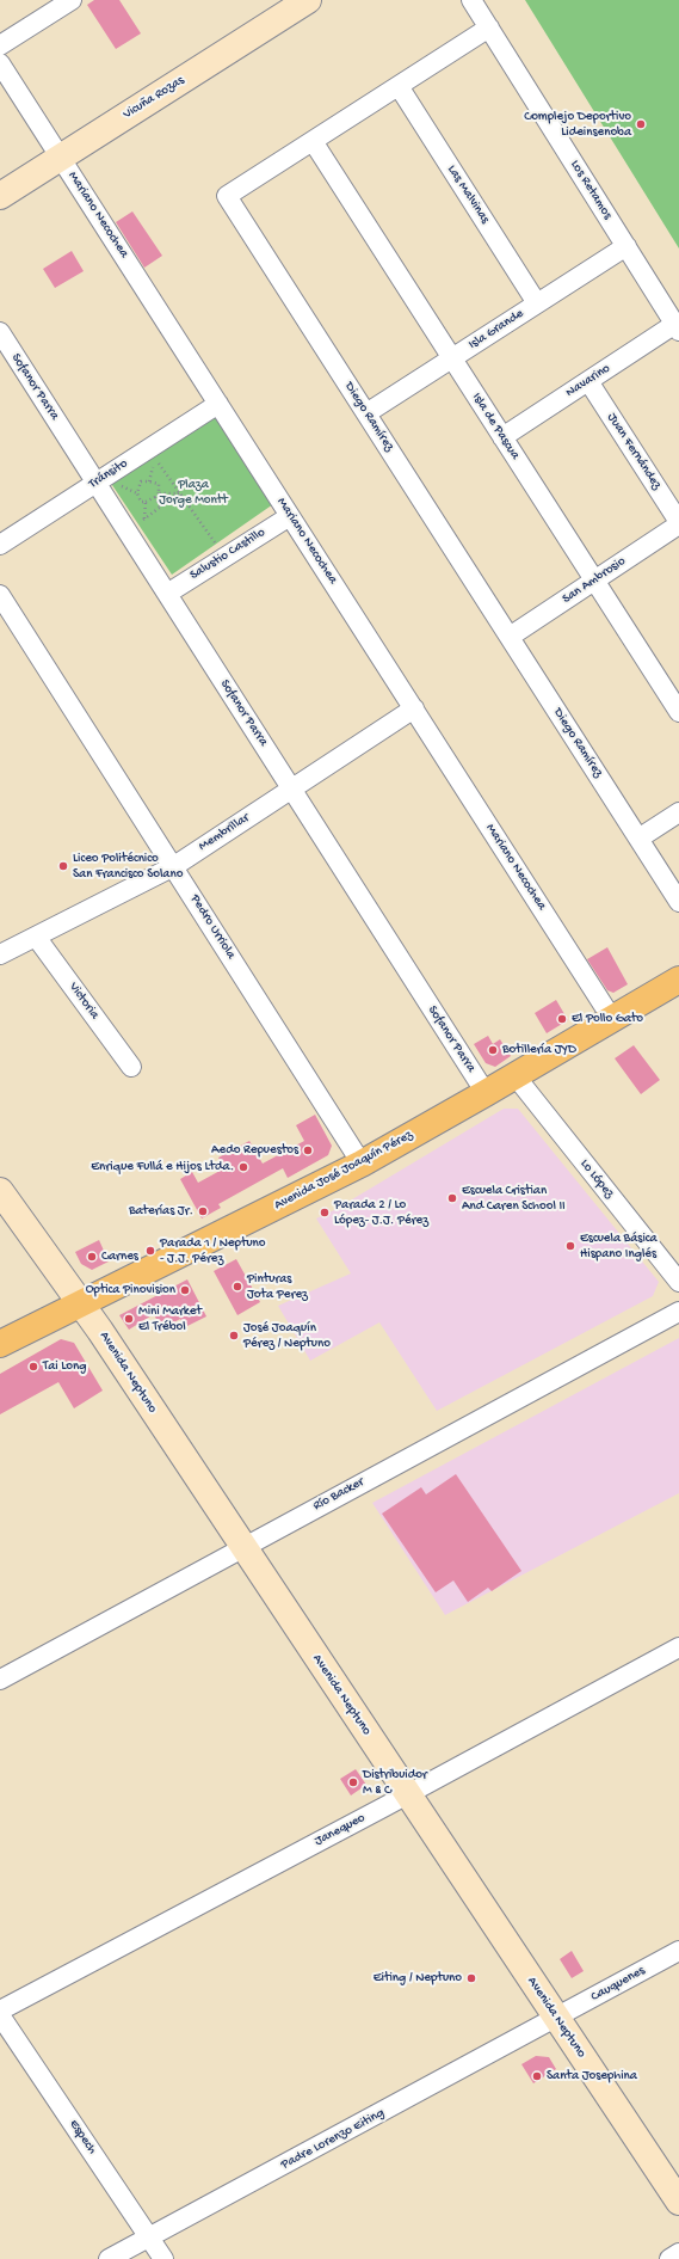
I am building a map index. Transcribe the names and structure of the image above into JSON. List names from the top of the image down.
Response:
{
  "streets": {
    "main road": ["Vicuña Rozas", "Avenida José Joaquín Pérez", "Avenida Neptuno"],
    "street": [
      "Los Retamos",
      "Las Malvinas",
      "Mariano Necochea",
      "Isla Grande",
      "Navarino",
      "Sofanor Parra",
      "Diego Ramírez",
      "Isla de Pascua",
      "Juan Fernández",
      "Tránsito",
      "Salustio Castillo",
      "San Ambrosio",
      "Membrillar",
      "Pedro Urriola",
      "Victoria",
      "Lo López",
      "Río Backer",
      "Janequeo",
      "Cauquenes",
      "Espech",
      "Padre Lorenzo Eiting"
    ]
  },
  "crossings": [
    ["Vicuña Rozas", "Mariano Necochea"],
    ["Los Retamos", "Isla Grande"],
    ["Los Retamos", "Navarino"],
    ["Los Retamos", "Diego Ramírez"],
    ["Las Malvinas", "Isla Grande"],
    ["Las Malvinas", "Diego Ramírez"],
    ["Mariano Necochea", "Tránsito"],
    ["Mariano Necochea", "Salustio Castillo"],
    ["Mariano Necochea", "Membrillar"],
    ["Mariano Necochea", "Avenida José Joaquín Pérez"],
    ["Isla Grande", "Diego Ramírez"],
    ["Isla Grande", "Isla de Pascua"],
    ["Navarino", "Isla de Pascua"],
    ["Navarino", "Juan Fernández"],
    ["Sofanor Parra", "Tránsito"],
    ["Sofanor Parra", "Salustio Castillo"],
    ["Sofanor Parra", "Membrillar"],
    ["Sofanor Parra", "Avenida José Joaquín Pérez"],
    ["Diego Ramírez", "Isla de Pascua"],
    ["Diego Ramírez", "San Ambrosio"],
    ["Isla de Pascua", "San Ambrosio"],
    ["Juan Fernández", "San Ambrosio"],
    ["Membrillar", "Pedro Urriola"],
    ["Membrillar", "Victoria"],
    ["Pedro Urriola", "Avenida José Joaquín Pérez"],
    ["Avenida José Joaquín Pérez", "Lo López"],
    ["Avenida José Joaquín Pérez", "Avenida Neptuno"],
    ["Avenida Neptuno", "Río Backer"],
    ["Avenida Neptuno", "Janequeo"],
    ["Avenida Neptuno", "Cauquenes"],
    ["Avenida Neptuno", "Padre Lorenzo Eiting"],
    ["Cauquenes", "Padre Lorenzo Eiting"],
    ["Espech", "Padre Lorenzo Eiting"]
  ],
  "parks": ["Plaza Jorge Montt"],
  "places": [
    "Complejo Deportivo Lideinsenoba",
    "Liceo Politécnico San Francisco Solano",
    "El Pollo Gato",
    "Botillería JYD",
    "Aedo Repuestos",
    "Enrique Fullá e Hijos Ltda.",
    "Escuela Cristian And Caren School II",
    "Baterías Jr.",
    "Parada 2 / Lo López- J.J. Pérez",
    "Escuela Básica Hispano Inglés",
    "Parada 1 / Neptuno - J.J. Pérez",
    "Carnes",
    "Pinturas Jota Perez",
    "Optica Pinovision",
    "Mini Market El Trébol",
    "José Joaquín Pérez / Neptuno",
    "Tai Long",
    "Distribuidor M & C",
    "Eiting / Neptuno",
    "Santa Josephina"
  ]
}
